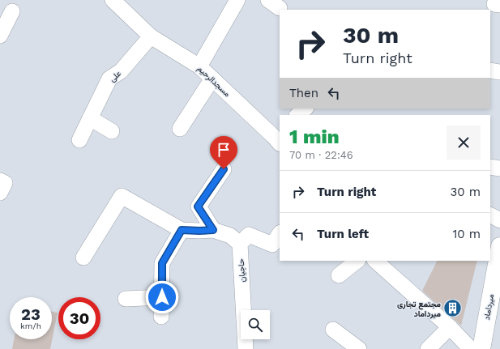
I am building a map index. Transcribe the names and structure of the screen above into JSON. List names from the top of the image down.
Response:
{
  "streets": {
    "main road": ["میرداماد"],
    "street": ["علی", "مسجدالرحیم", "حاجیان"]
  },
  "crossings": [
    ["علی", "مسجدالرحیم"]
  ],
  "places": {
    "building": ["مجتمع تجاری میرداماد"]
  },
  "page": {
    "turn": ["30 m", "Turn right"],
    "then": "Then",
    "heading": ["1 min", "70 m · 22:46"],
    "list": [
      {
        "name": "Turn right",
        "value": "30 m"
      },
      {
        "name": "Turn left",
        "value": "10 m"
      }
    ],
    "speed": "23 km/h",
    "limit": "30"
  }
}
